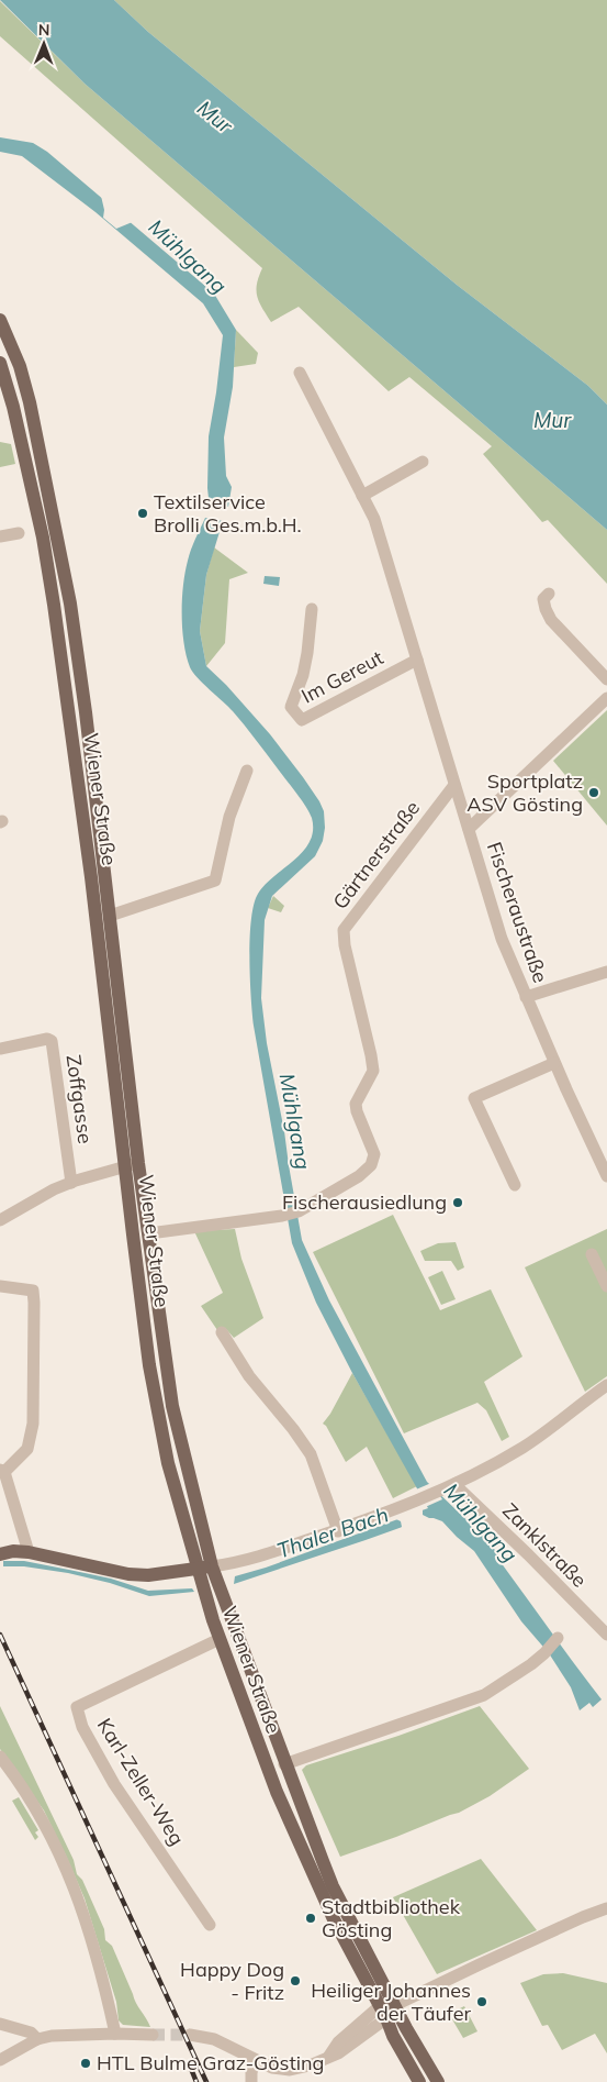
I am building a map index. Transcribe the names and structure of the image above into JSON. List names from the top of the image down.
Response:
{
  "streets": {
    "main road": ["Wiener Straße"],
    "street": [
      "Im Gereut",
      "Gärtnerstraße",
      "Fischeraustraße",
      "Zoffgasse",
      "Zanklstraße",
      "Karl-Zeller-Weg"
    ]
  },
  "crossings": [
    ["Im Gereut", "Fischeraustraße"],
    ["Wiener Straße", "Gärtnerstraße"],
    ["Wiener Straße", "Karl-Zeller-Weg"],
    ["Gärtnerstraße", "Fischeraustraße"]
  ],
  "water": ["Mur", "Mühlgang", "Thaler Bach"],
  "places": [
    "Textilservice Brolli Ges.m.b.H.",
    "Sportplatz ASV Gösting",
    "Fischerausiedlung",
    "Stadtbibliothek Gösting",
    "Happy Dog - Fritz",
    "Heiliger Johannes der Täufer",
    "HTL Bulme Graz-Gösting"
  ],
  "north": "top"
}
